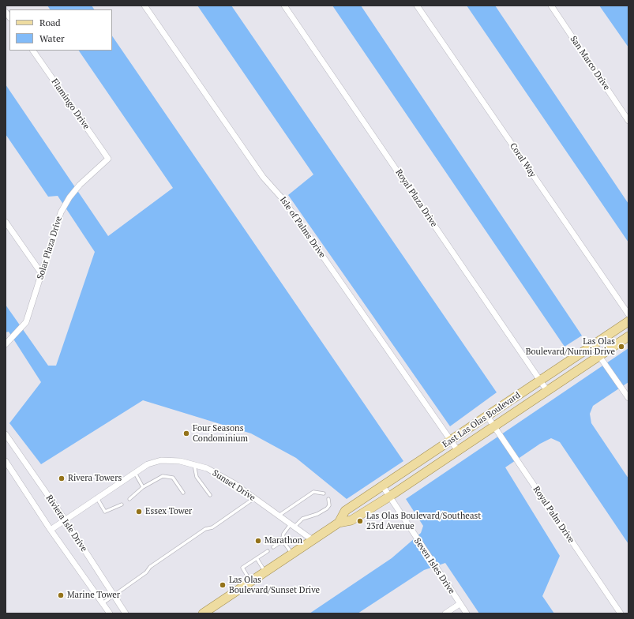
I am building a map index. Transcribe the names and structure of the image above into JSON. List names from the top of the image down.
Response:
{
  "streets": {
    "main road": ["East Las Olas Boulevard"],
    "street": [
      "San Marco Drive",
      "Flamingo Drive",
      "Coral Way",
      "Royal Plaza Drive",
      "Isle of Palms Drive",
      "Solar Plaza Drive",
      "Sunset Drive",
      "Royal Palm Drive",
      "Riviera Isle Drive",
      "Seven Isles Drive"
    ]
  },
  "crossings": [
    ["Flamingo Drive", "Solar Plaza Drive"],
    ["Royal Plaza Drive", "East Las Olas Boulevard"],
    ["Isle of Palms Drive", "East Las Olas Boulevard"],
    ["East Las Olas Boulevard", "Sunset Drive"],
    ["East Las Olas Boulevard", "Royal Palm Drive"],
    ["East Las Olas Boulevard", "Seven Isles Drive"],
    ["Sunset Drive", "Riviera Isle Drive"]
  ],
  "places": [
    "Las Olas Boulevard/Nurmi Drive",
    "Four Seasons Condominium",
    "Rivera Towers",
    "Essex Tower",
    "Las Olas Boulevard/Southeast 23rd Avenue",
    "Marathon",
    "Las Olas Boulevard/Sunset Drive",
    "Marine Tower"
  ],
  "legend": ["Road", "Water"]
}
